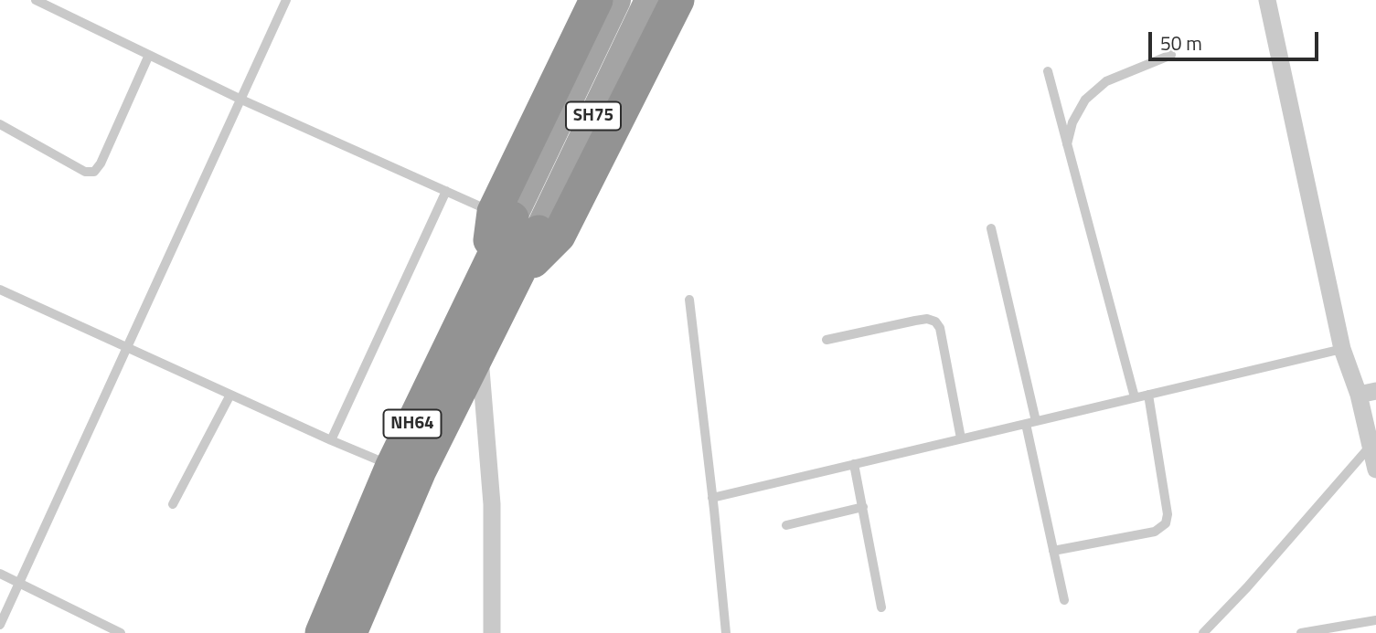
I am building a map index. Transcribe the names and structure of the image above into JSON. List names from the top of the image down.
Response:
{
  "streets": {
    "highway": ["NH64"],
    "main road": ["SH75"]
  },
  "crossings": [
    ["SH75", "NH64"]
  ],
  "scale_bar": "50 m"
}
